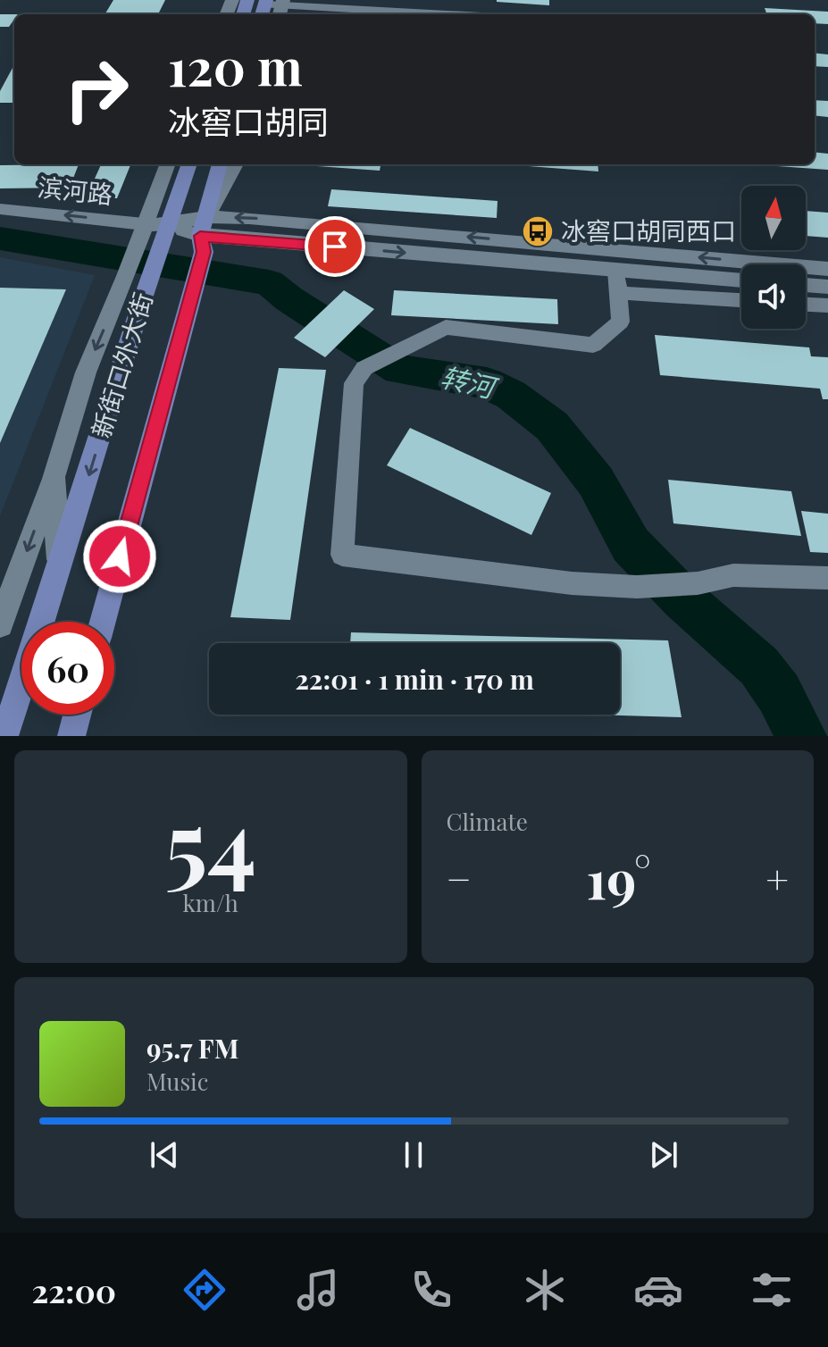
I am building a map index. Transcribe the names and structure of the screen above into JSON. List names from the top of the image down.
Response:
{
  "streets": {
    "main road": ["新街口外大街"],
    "street": ["滨河路"]
  },
  "crossings": [
    ["滨河路", "新街口外大街"]
  ],
  "one_way": ["滨河路", "新街口外大街"],
  "water": ["转河"],
  "places": {
    "bus stop": ["冰窖口胡同西口"]
  },
  "north": "top",
  "page": {
    "turn": ["120 m", "冰窖口胡同"],
    "limit": "60",
    "trip": "22:01 · 1 min · 170 m",
    "tile": [
      ["54", "km/h"],
      "Climate"
    ],
    "heat": ["−", "19°", "+"],
    "song": ["95.7 FM", "Music"],
    "tabs": "22:00"
  }
}
